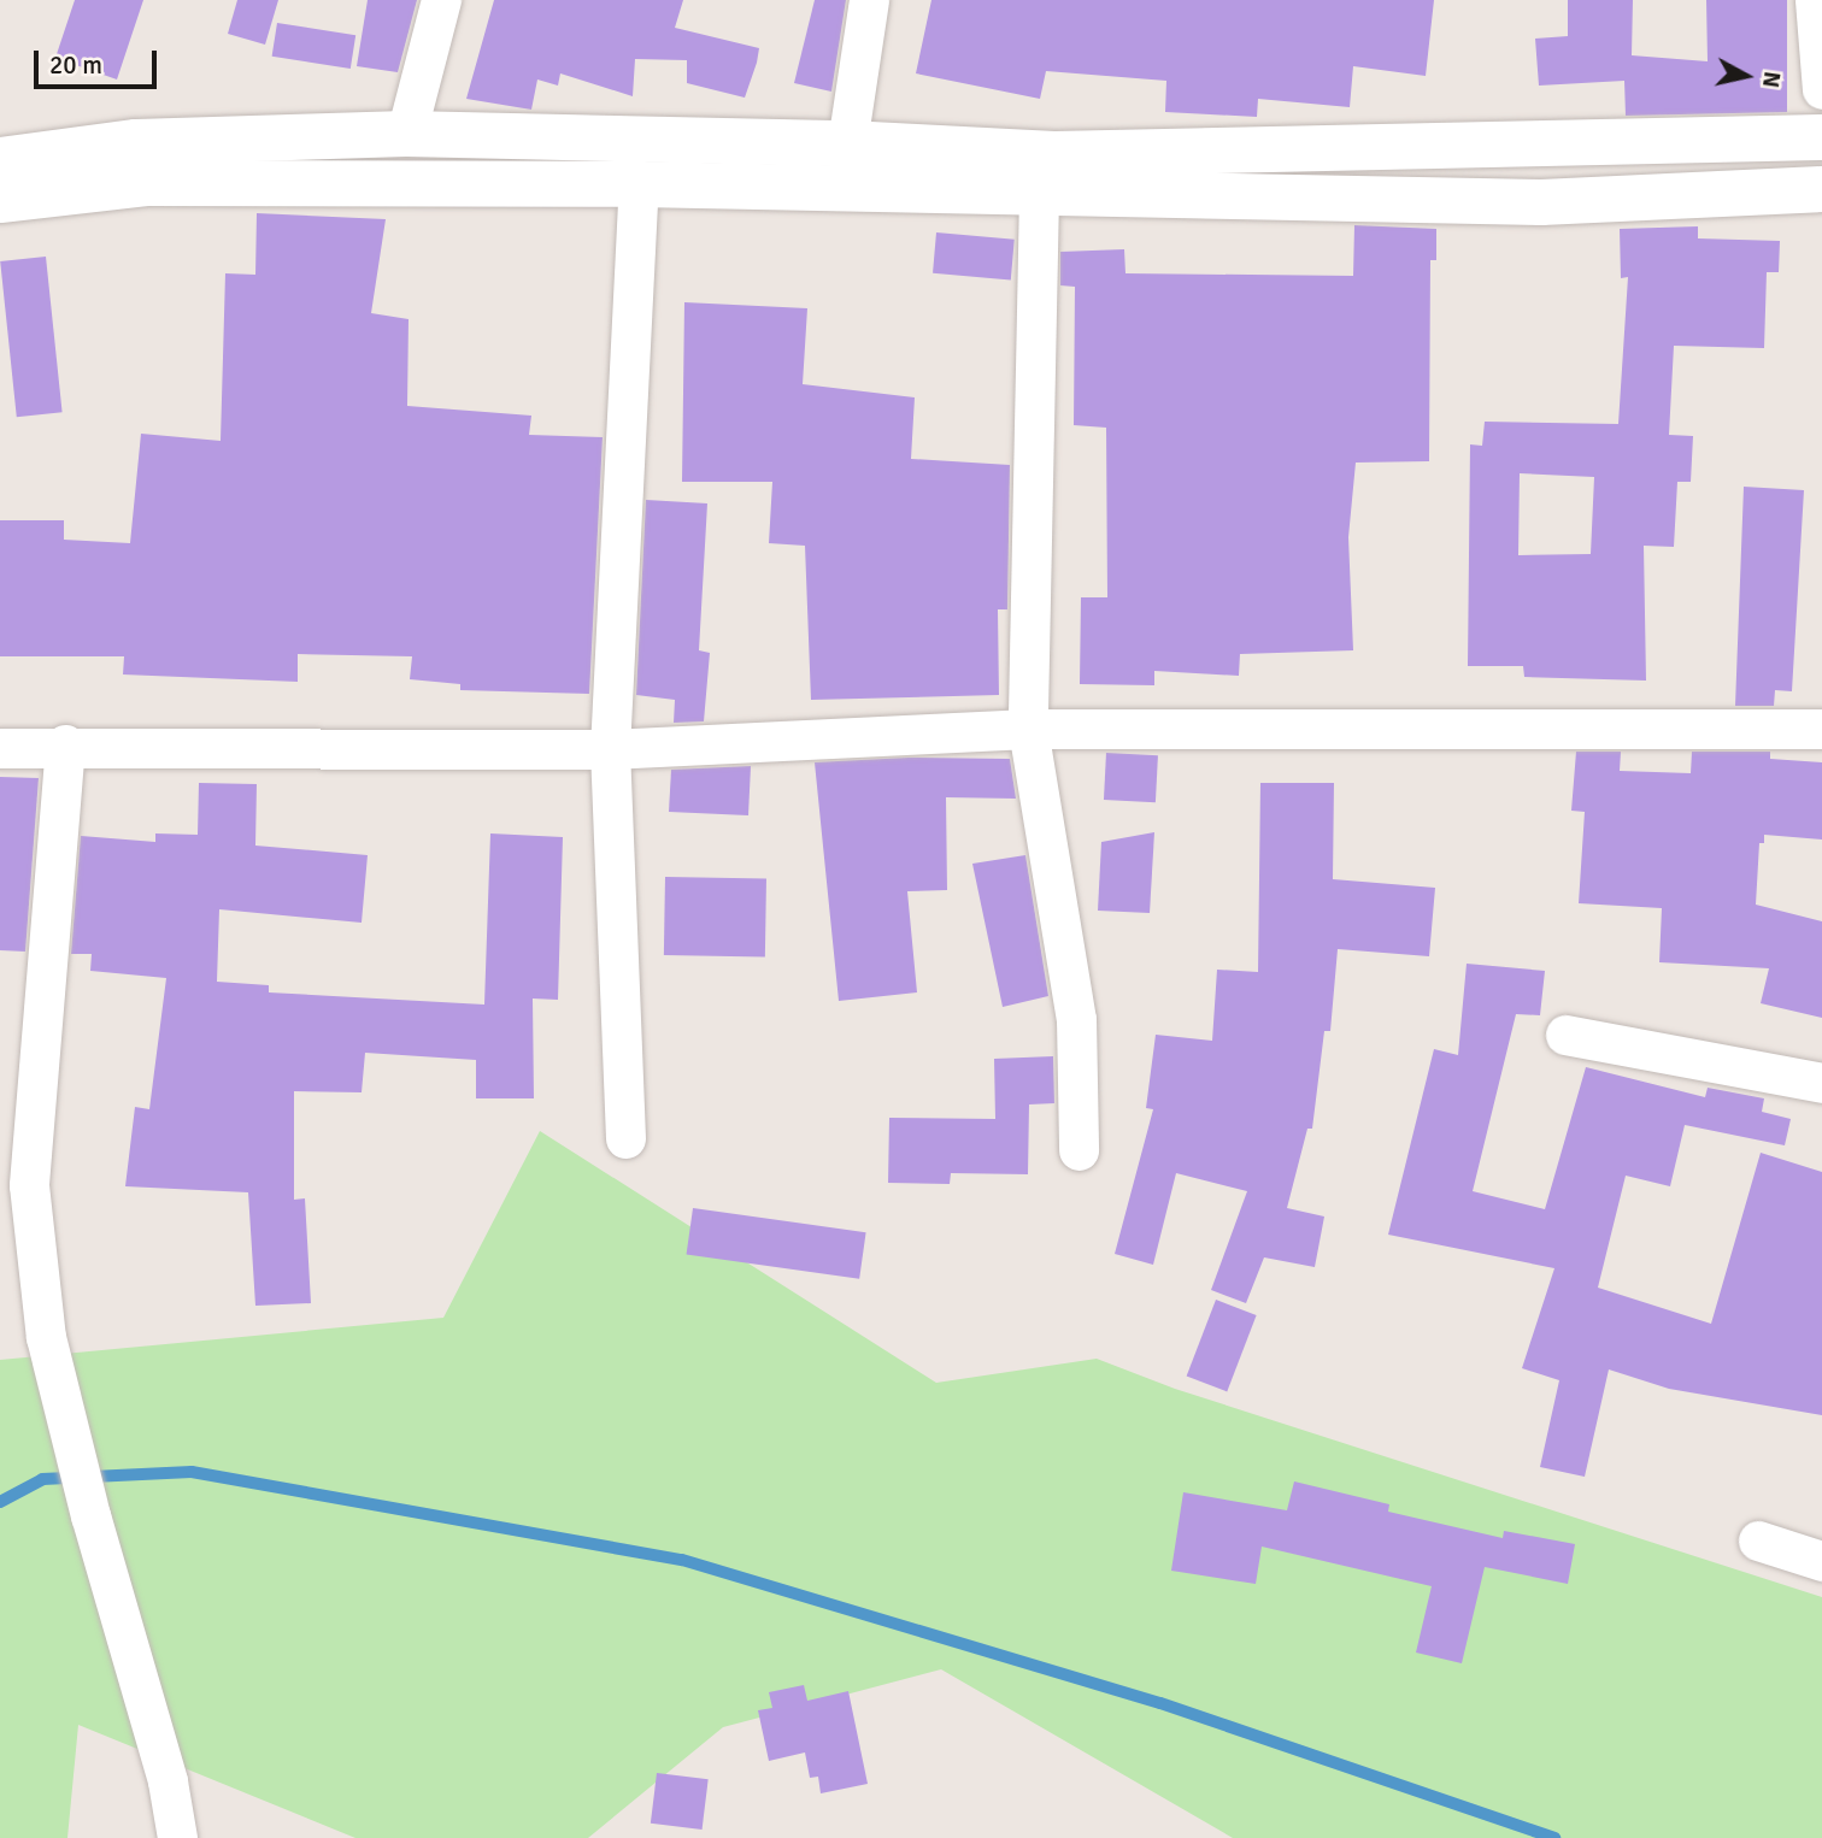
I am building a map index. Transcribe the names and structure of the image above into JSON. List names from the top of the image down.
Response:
{
  "scale_bar": "20 m",
  "north": "right"
}
